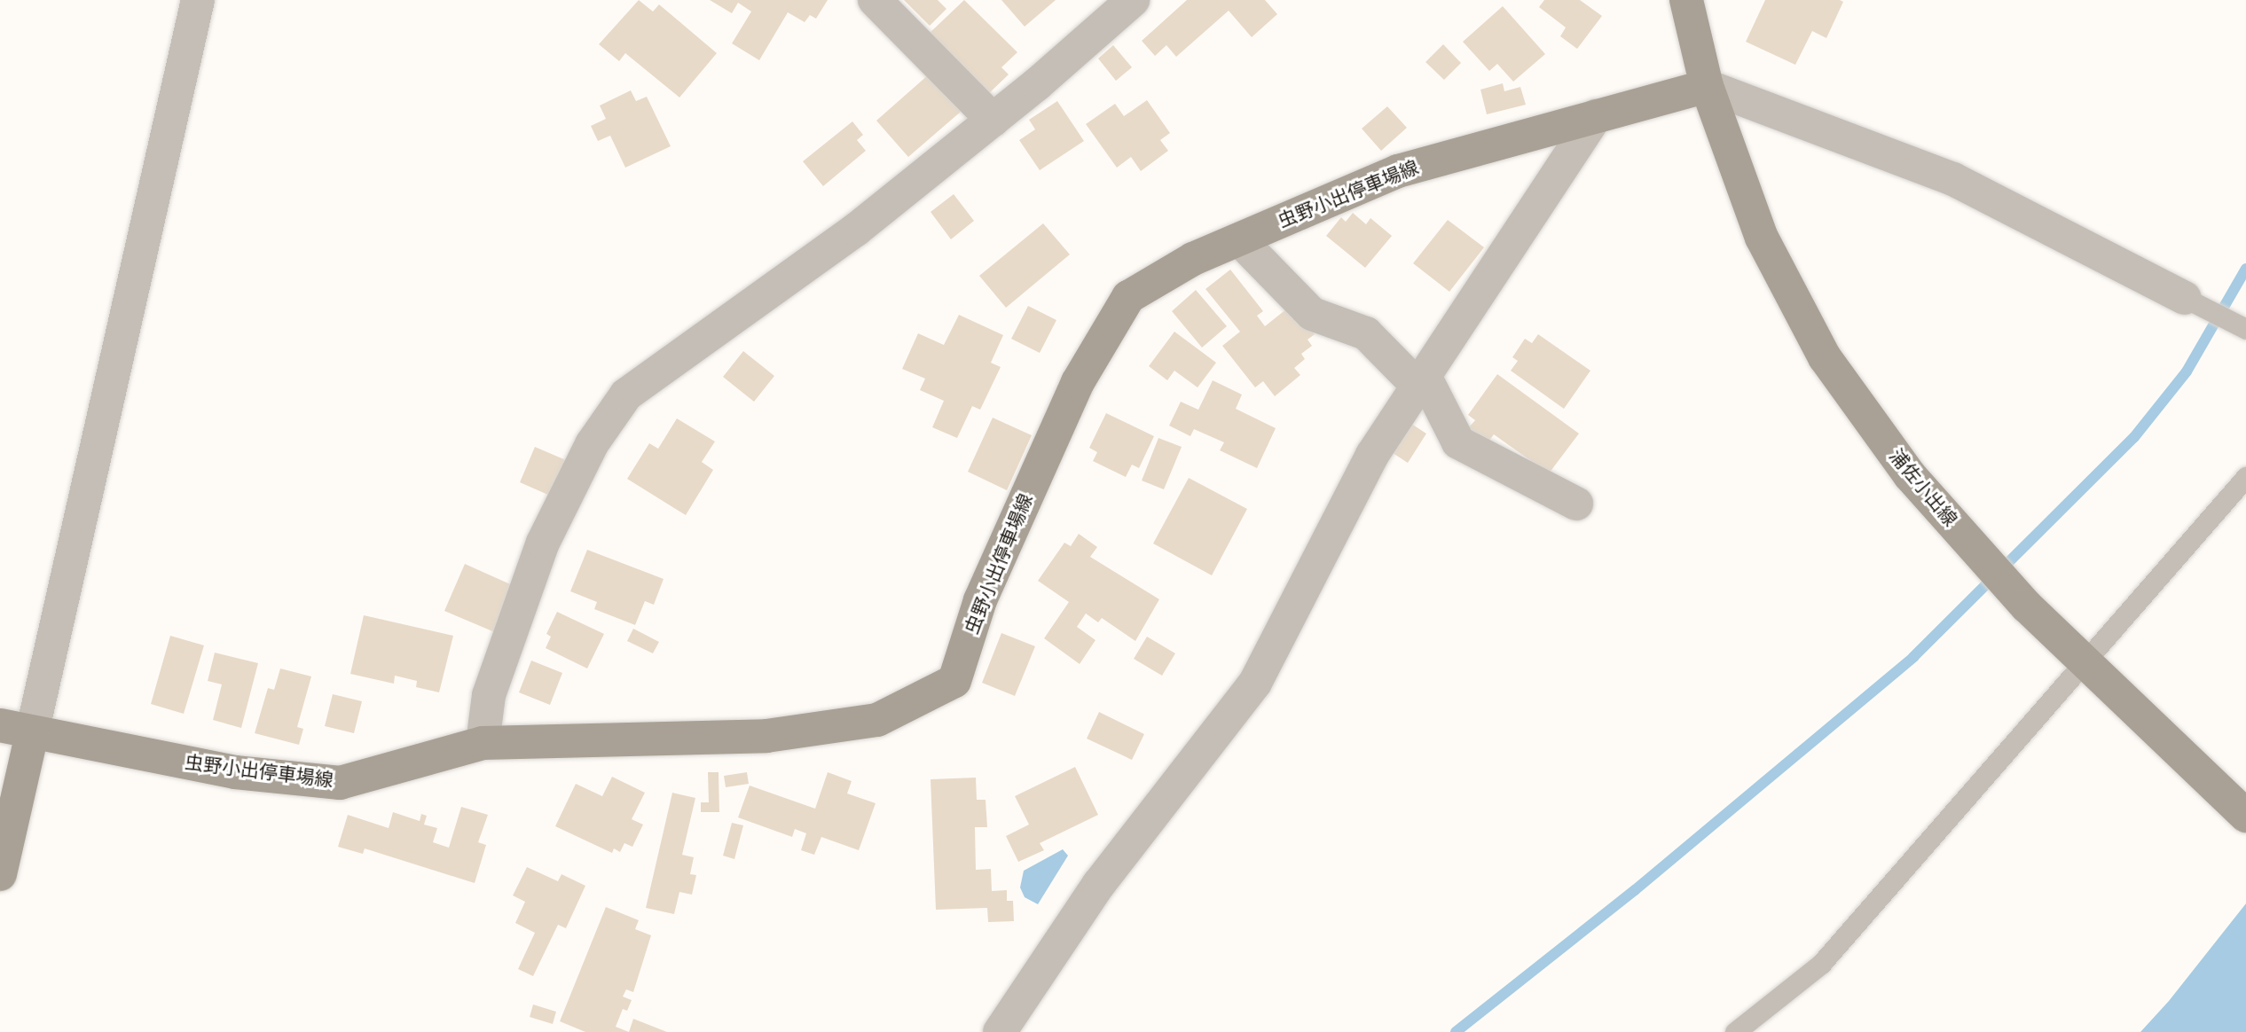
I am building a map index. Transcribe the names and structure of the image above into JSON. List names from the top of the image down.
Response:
{
  "streets": {
    "main road": ["虫野小出停車場線", "浦佐小出線"]
  },
  "crossings": [
    ["虫野小出停車場線", "浦佐小出線"]
  ]
}
